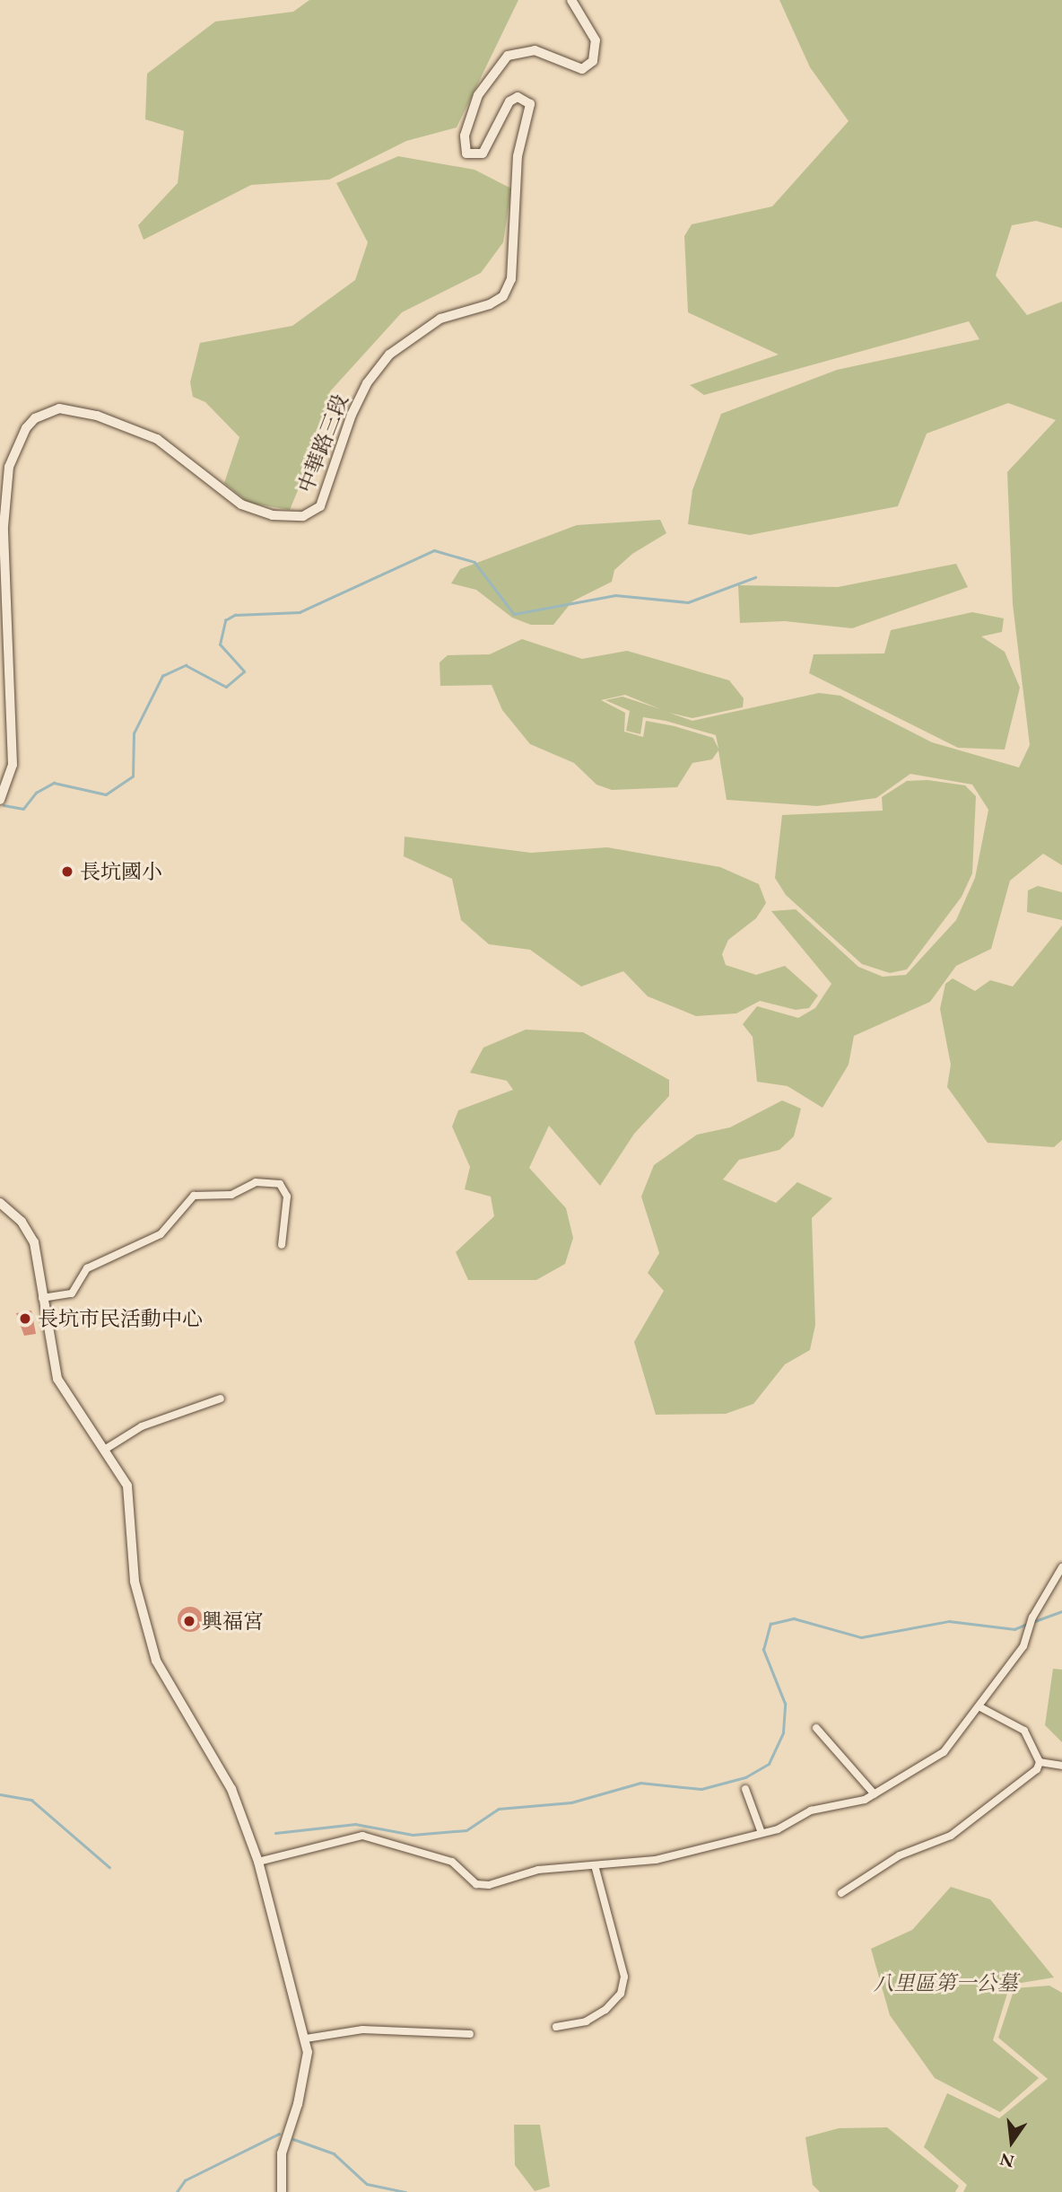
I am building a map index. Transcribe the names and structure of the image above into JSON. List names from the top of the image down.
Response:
{
  "streets": {
    "main road": ["中華路三段"]
  },
  "parks": ["八里區第一公墓"],
  "places": ["長坑國小", "長坑市民活動中心", "興福宮"],
  "north": "bottom"
}
